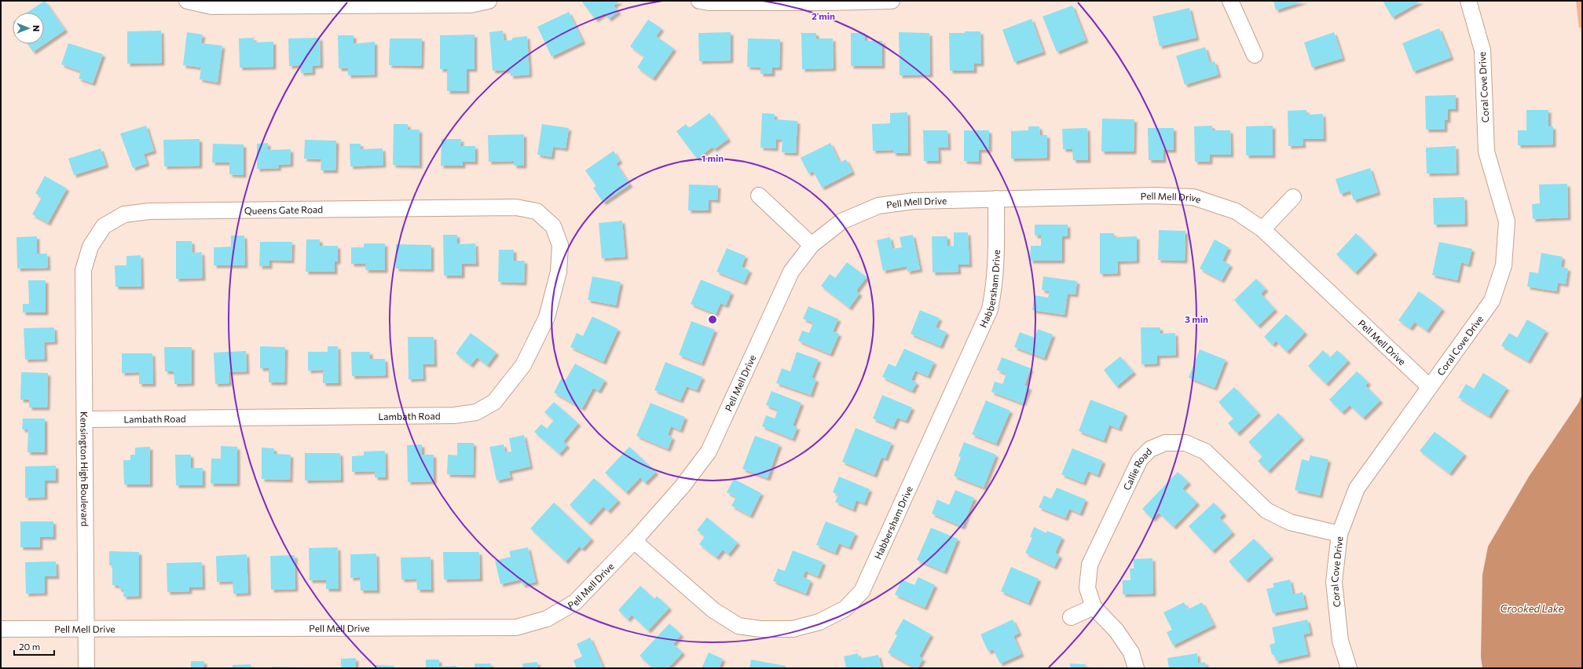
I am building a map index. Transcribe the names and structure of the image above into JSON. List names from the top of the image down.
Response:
{
  "streets": {
    "street": [
      "Coral Cove Drive",
      "Pell Mell Drive",
      "Queens Gate Road",
      "Habbersham Drive",
      "Lambath Road",
      "Kensington High Boulevard",
      "Callie Road"
    ]
  },
  "crossings": [
    ["Coral Cove Drive", "Pell Mell Drive"],
    ["Coral Cove Drive", "Callie Road"],
    ["Pell Mell Drive", "Habbersham Drive"],
    ["Pell Mell Drive", "Kensington High Boulevard"],
    ["Queens Gate Road", "Lambath Road"],
    ["Queens Gate Road", "Kensington High Boulevard"],
    ["Lambath Road", "Kensington High Boulevard"]
  ],
  "water": ["Crooked Lake"],
  "scale_bar": "20 m",
  "north": "right",
  "rings": ["2 min", "1 min", "3 min"]
}
